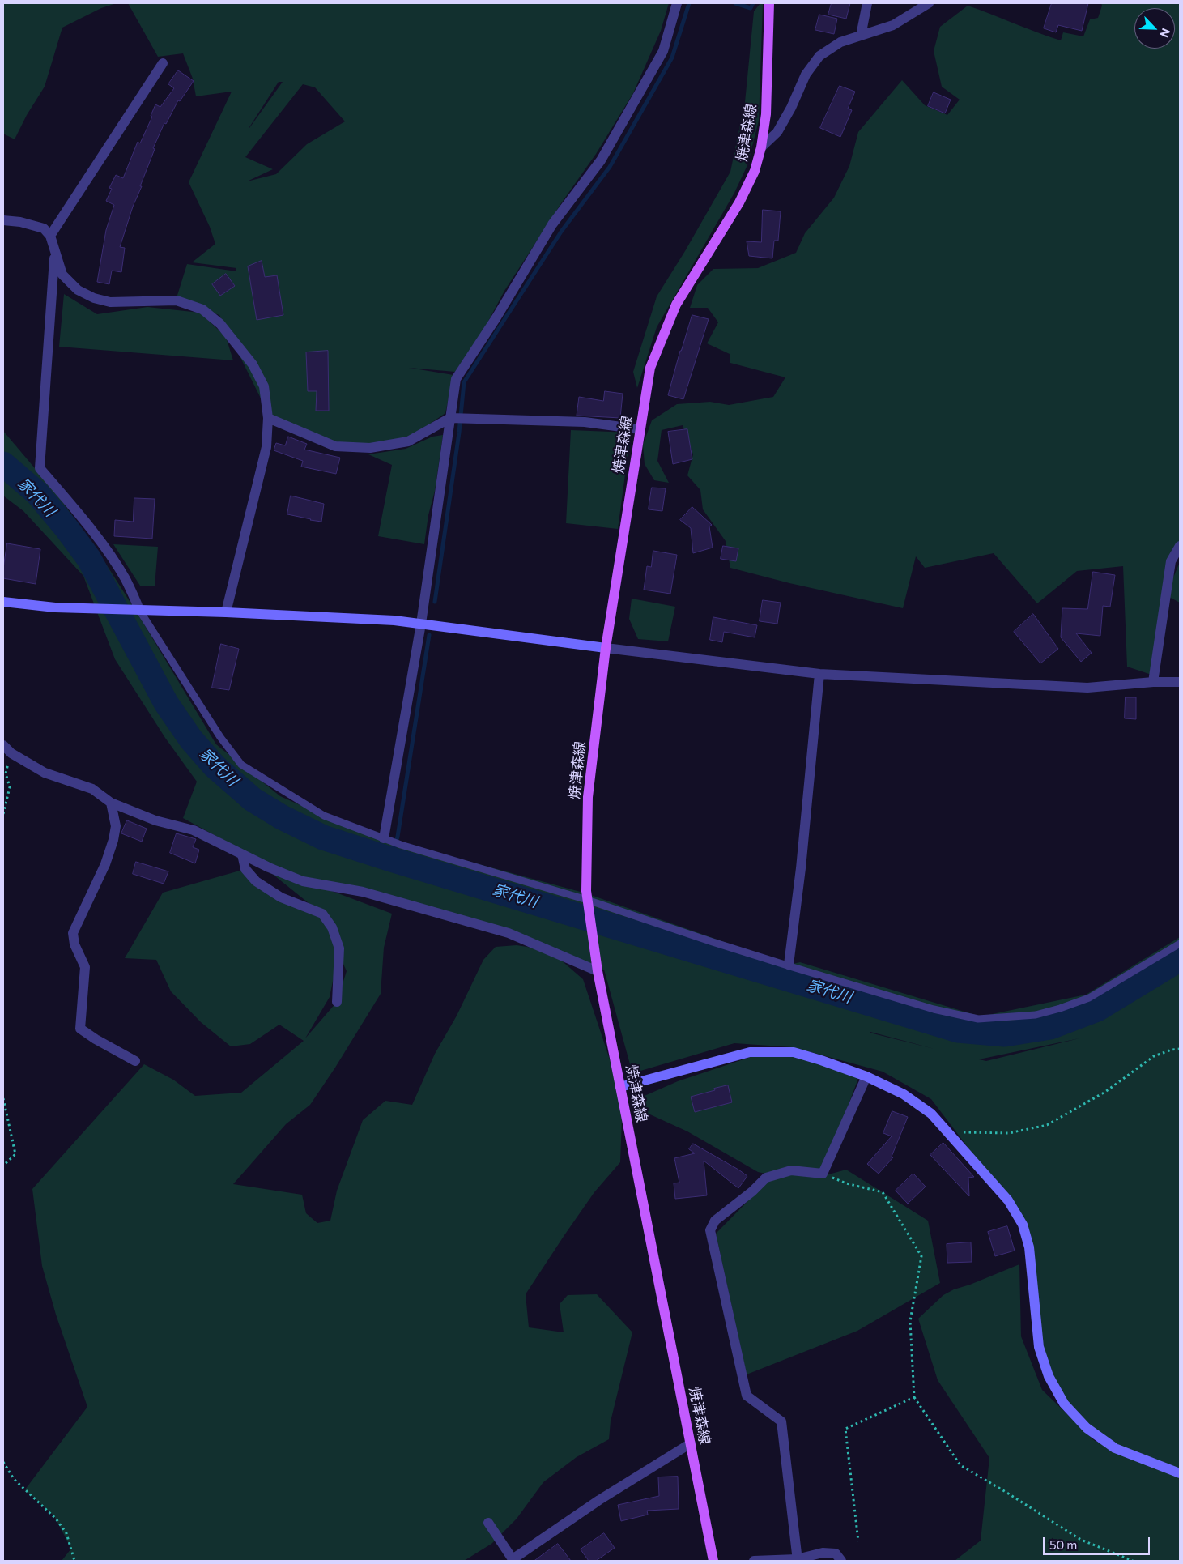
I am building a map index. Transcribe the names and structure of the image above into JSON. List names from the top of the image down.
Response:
{
  "streets": {
    "main road": ["焼津森線"]
  },
  "water": ["家代川"],
  "scale_bar": "50 m",
  "north": "bottom right"
}
